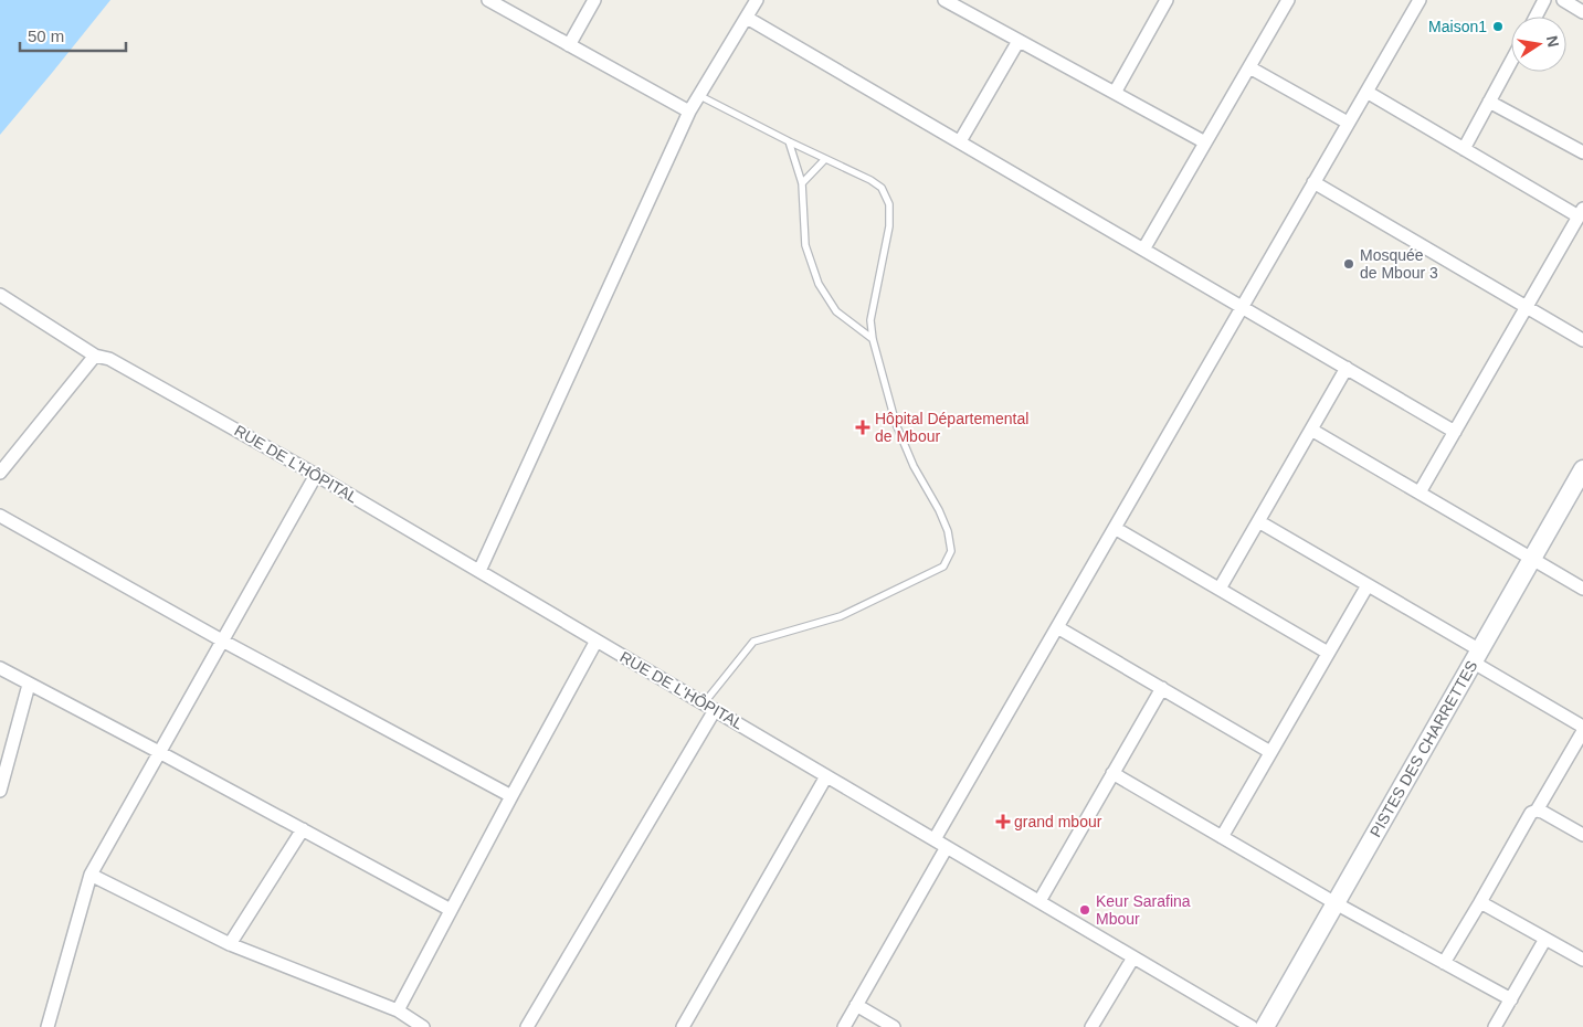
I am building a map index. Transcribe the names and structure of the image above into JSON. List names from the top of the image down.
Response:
{
  "streets": {
    "main road": ["PISTES DES CHARRETTES"],
    "street": ["RUE DE L'HÔPITAL"]
  },
  "places": {
    "other": ["Maison1", "Mosquée de Mbour 3", "Keur Sarafina Mbour"],
    "health": ["Hôpital Départemental de Mbour", "grand mbour"]
  },
  "scale_bar": "50 m",
  "north": "right"
}
